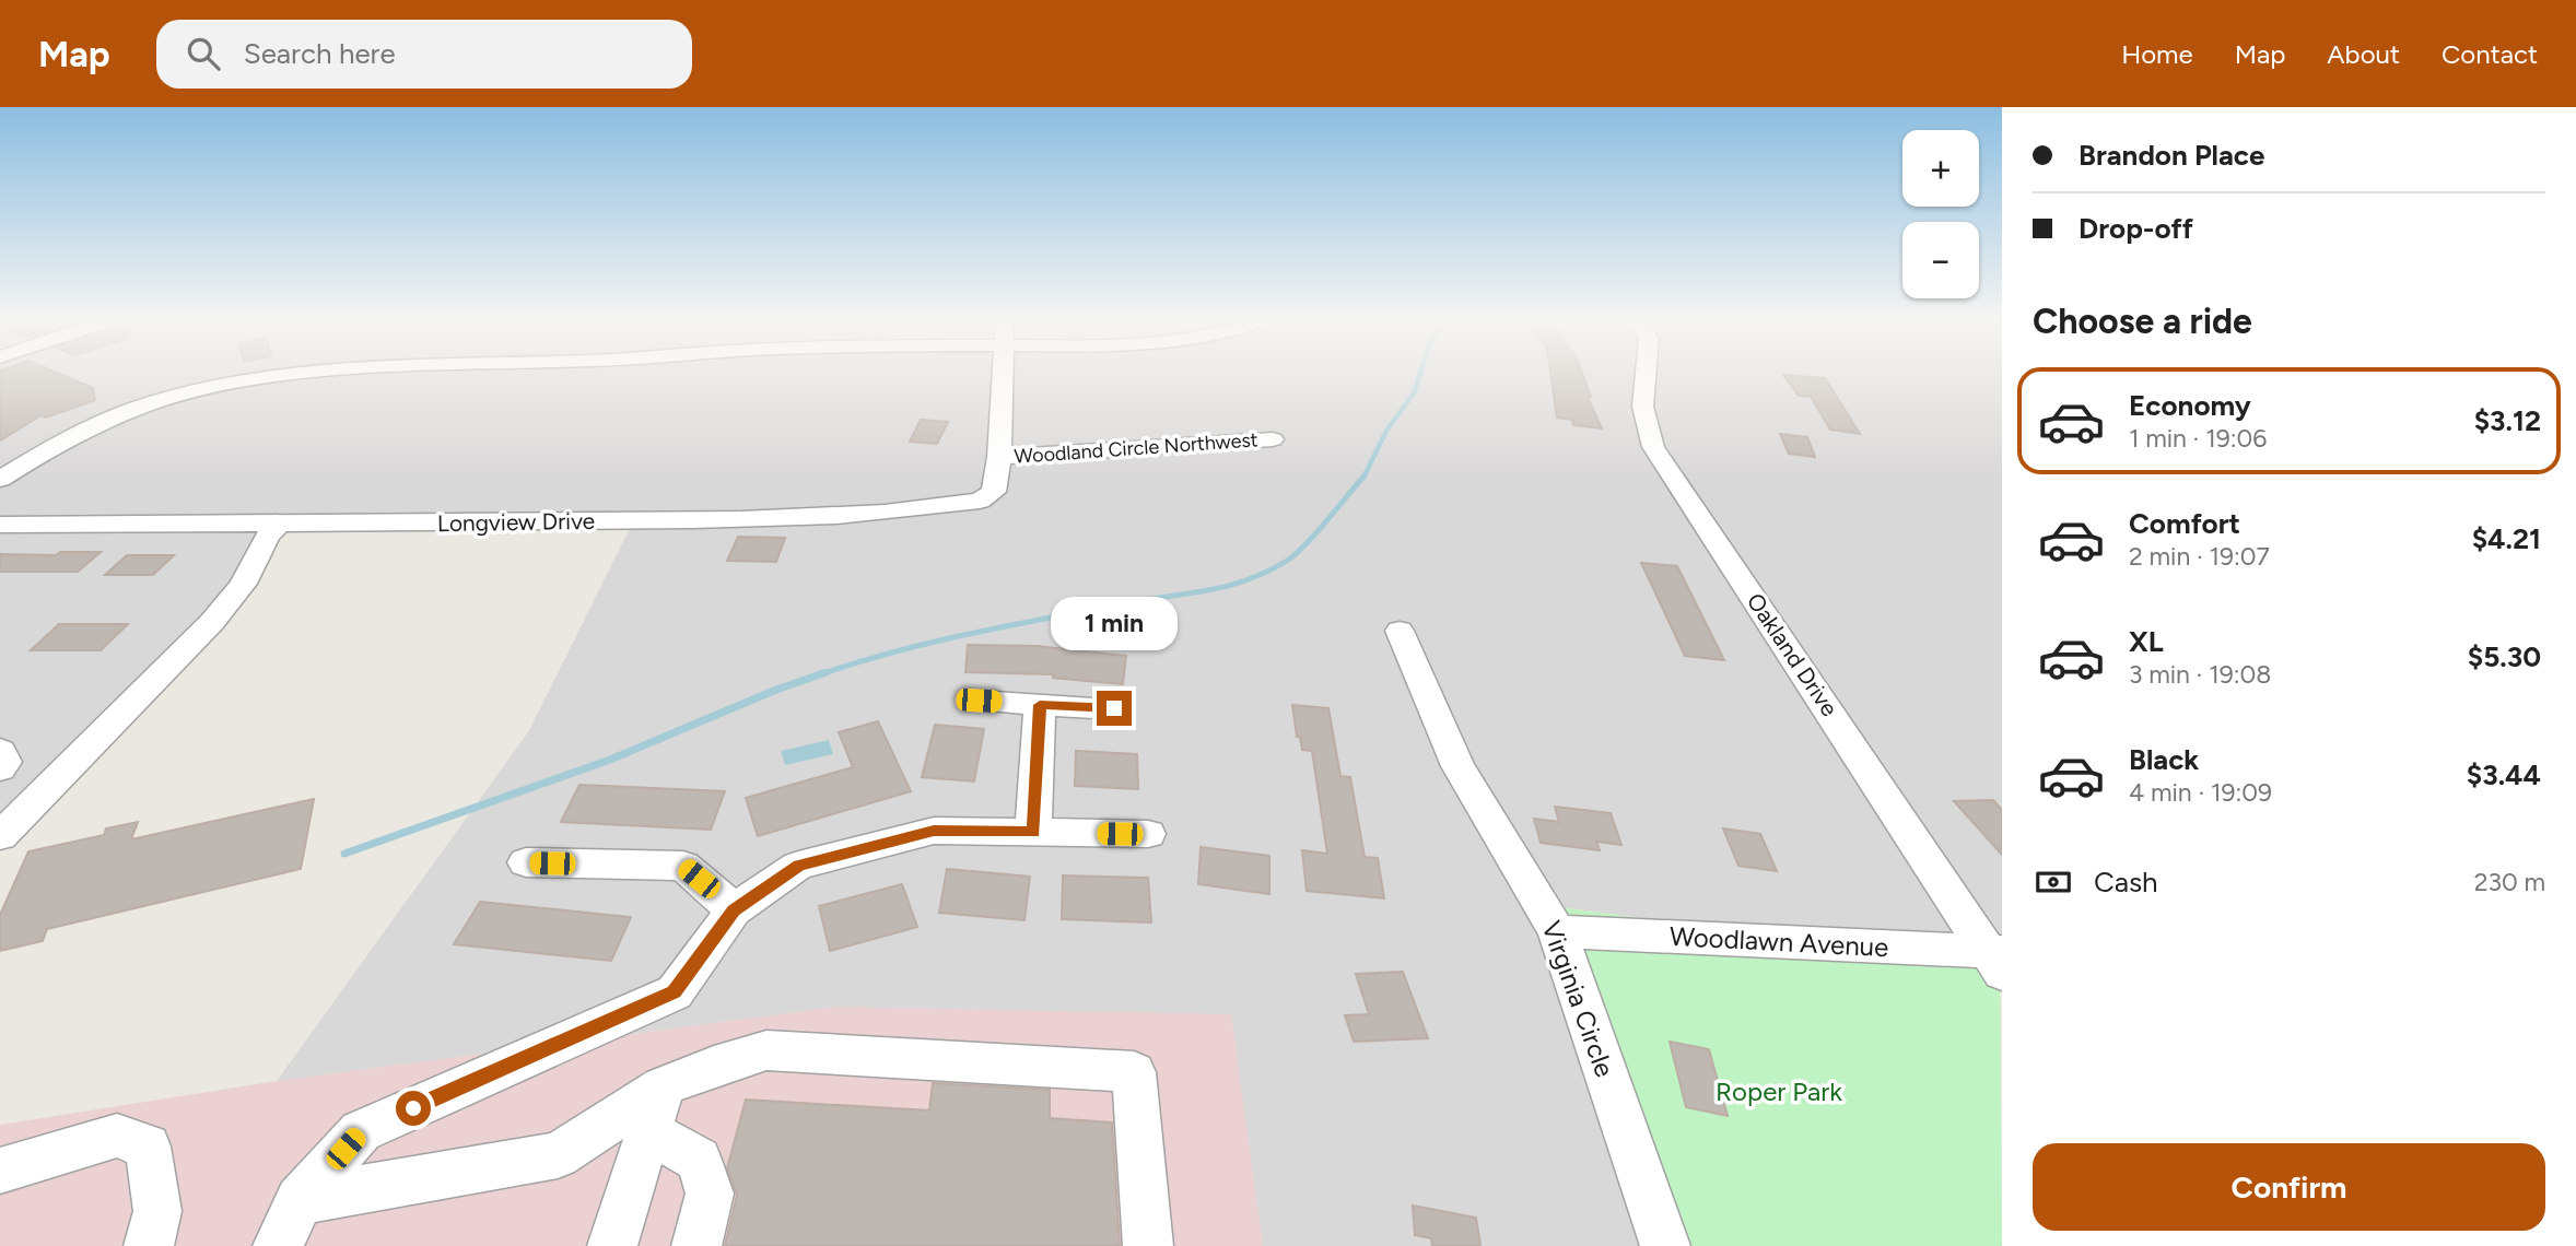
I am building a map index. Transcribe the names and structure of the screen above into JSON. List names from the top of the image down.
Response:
{
  "streets": {
    "street": [
      "Woodland Circle Northwest",
      "Longview Drive",
      "Oakland Drive",
      "Woodlawn Avenue",
      "Virginia Circle"
    ]
  },
  "crossings": [
    ["Woodland Circle Northwest", "Longview Drive"],
    ["Oakland Drive", "Woodlawn Avenue"],
    ["Woodlawn Avenue", "Virginia Circle"]
  ],
  "parks": ["Roper Park"],
  "page": {
    "header": "Map",
    "search": "Search here",
    "nav": [
      "Home",
      "Map",
      "About",
      "Contact"
    ],
    "banner": ["Brandon Place", "Drop-off"],
    "map_buttons": ["+", "−"],
    "heading": "Choose a ride",
    "list": [
      {
        "name": "Economy",
        "note": "1 min · 19:06",
        "value": "$3.12"
      },
      {
        "name": "Comfort",
        "note": "2 min · 19:07",
        "value": "$4.21"
      },
      {
        "name": "XL",
        "note": "3 min · 19:08",
        "value": "$5.30"
      },
      {
        "name": "Black",
        "note": "4 min · 19:09",
        "value": "$3.44"
      }
    ],
    "bubble": "1 min",
    "pay": ["Cash", "230 m"],
    "buttons": "Confirm"
  }
}
